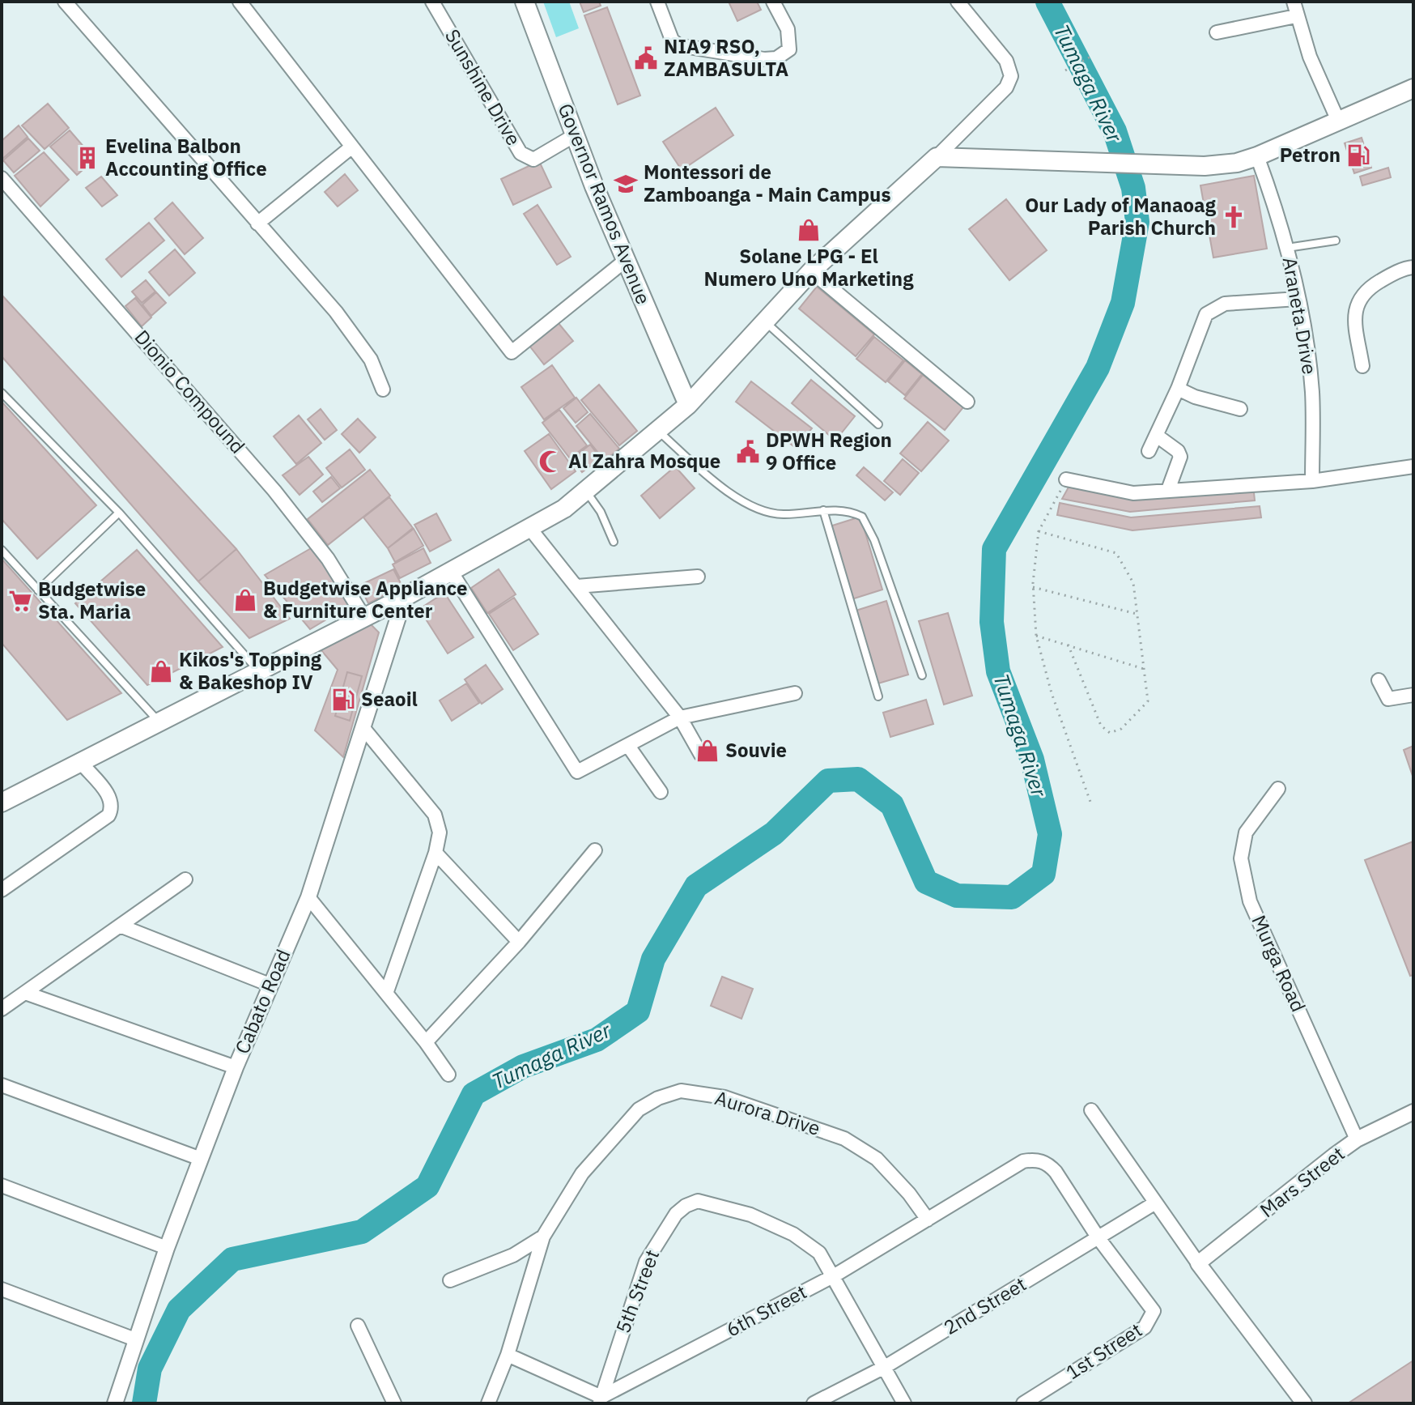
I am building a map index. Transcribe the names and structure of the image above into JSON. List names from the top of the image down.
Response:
{
  "streets": {
    "main road": ["Governor Ramos Avenue"],
    "street": [
      "Sunshine Drive",
      "Araneta Drive",
      "Dionio Compound",
      "Murga Road",
      "Cabato Road",
      "Aurora Drive",
      "Mars Street",
      "5th Street",
      "2nd Street",
      "6th Street",
      "1st Street"
    ]
  },
  "crossings": [
    ["Sunshine Drive", "Governor Ramos Avenue"],
    ["Murga Road", "Mars Street"],
    ["Aurora Drive", "6th Street"],
    ["5th Street", "2nd Street"],
    ["5th Street", "6th Street"],
    ["2nd Street", "6th Street"],
    ["2nd Street", "1st Street"],
    ["6th Street", "1st Street"]
  ],
  "water": ["Tumaga River"],
  "places": {
    "public building": ["NIA9 RSO, ZAMBASULTA", "DPWH Region 9 Office"],
    "fuel station": ["Petron", "Seaoil"],
    "building": ["Evelina Balbon Accounting Office"],
    "school or university": ["Montessori de Zamboanga - Main Campus"],
    "church": ["Our Lady of Manaoag Parish Church"],
    "shop": [
      "Solane LPG - El Numero Uno Marketing",
      "Budgetwise Appliance & Furniture Center",
      "Kikos's Topping & Bakeshop IV",
      "Souvie"
    ],
    "mosque": ["Al Zahra Mosque"],
    "supermarket": ["Budgetwise Sta. Maria"]
  }
}
